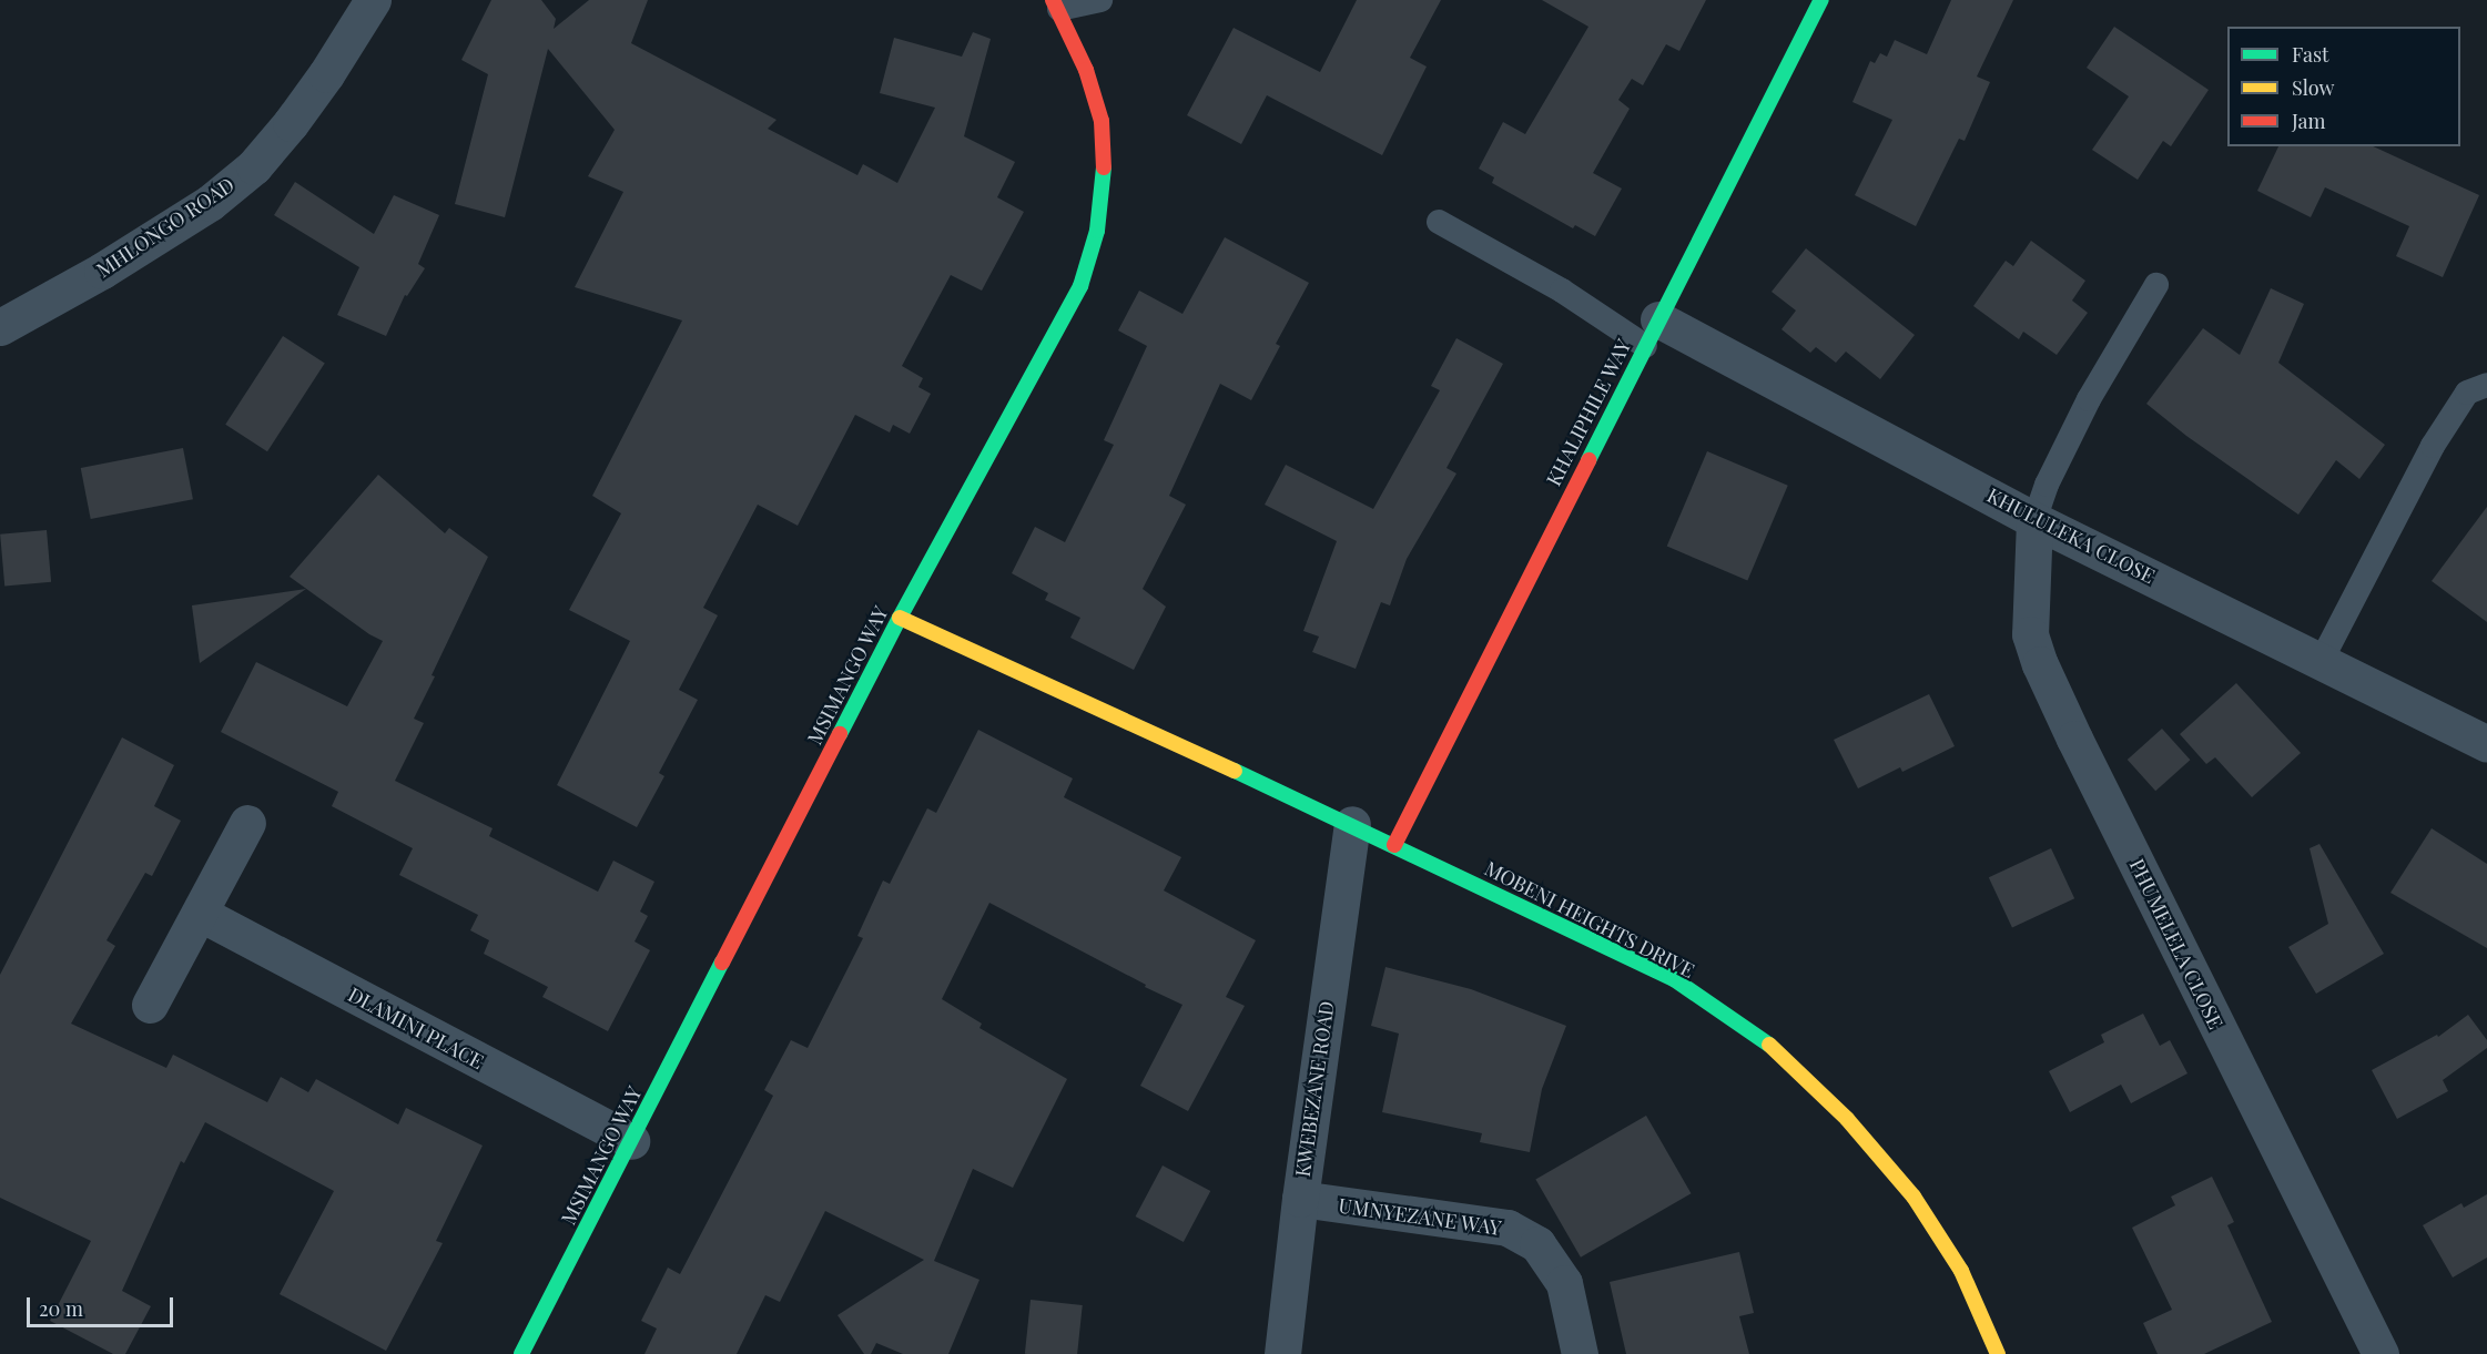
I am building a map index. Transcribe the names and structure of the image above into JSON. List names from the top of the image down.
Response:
{
  "streets": {
    "street": [
      "MHLONGO ROAD",
      "KHALIPHILE WAY",
      "KHULULEKA CLOSE",
      "MSIMANGO WAY",
      "MOBENI HEIGHTS DRIVE",
      "PHUMELELA CLOSE",
      "DLAMINI PLACE",
      "KWEBEZANE ROAD",
      "UMNYEZANE WAY"
    ]
  },
  "crossings": [
    ["KHALIPHILE WAY", "KHULULEKA CLOSE"],
    ["KHALIPHILE WAY", "MOBENI HEIGHTS DRIVE"],
    ["KHULULEKA CLOSE", "PHUMELELA CLOSE"],
    ["MSIMANGO WAY", "DLAMINI PLACE"],
    ["KWEBEZANE ROAD", "UMNYEZANE WAY"]
  ],
  "legend": ["Fast", "Slow", "Jam"],
  "scale_bar": "20 m"
}
